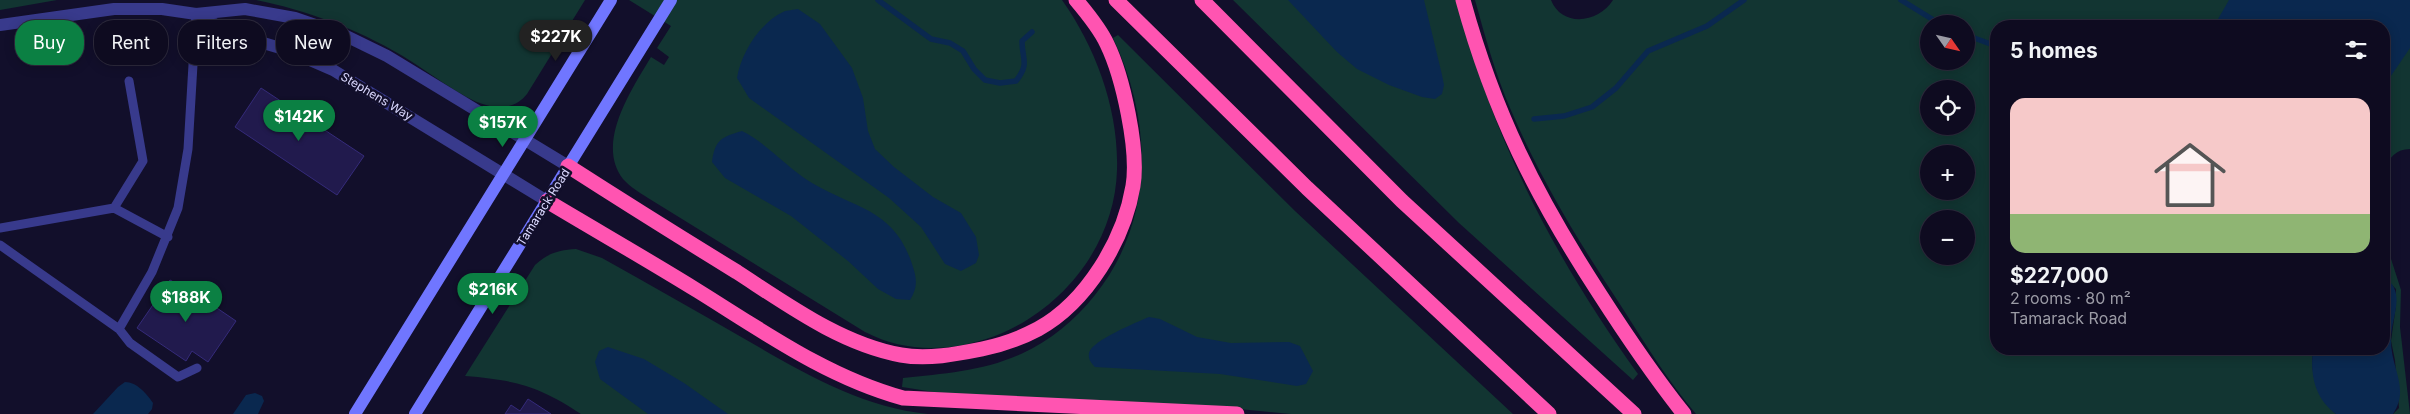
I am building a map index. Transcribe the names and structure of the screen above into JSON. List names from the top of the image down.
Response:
{
  "streets": {
    "street": ["Stephens Way", "Tamarack Road"]
  },
  "crossings": [
    ["Stephens Way", "Tamarack Road"]
  ],
  "north": "bottom right",
  "page": {
    "map_buttons": ["+", "−"],
    "price": [
      "$227K",
      "$142K",
      "$157K",
      "$216K",
      "$188K"
    ],
    "chip": [
      "Buy",
      "Rent",
      "Filters",
      "New"
    ],
    "heading": "5 homes",
    "list": [
      {
        "name": "$227,000",
        "note": "2 rooms · 80 m² · Tamarack Road"
      }
    ]
  }
}
